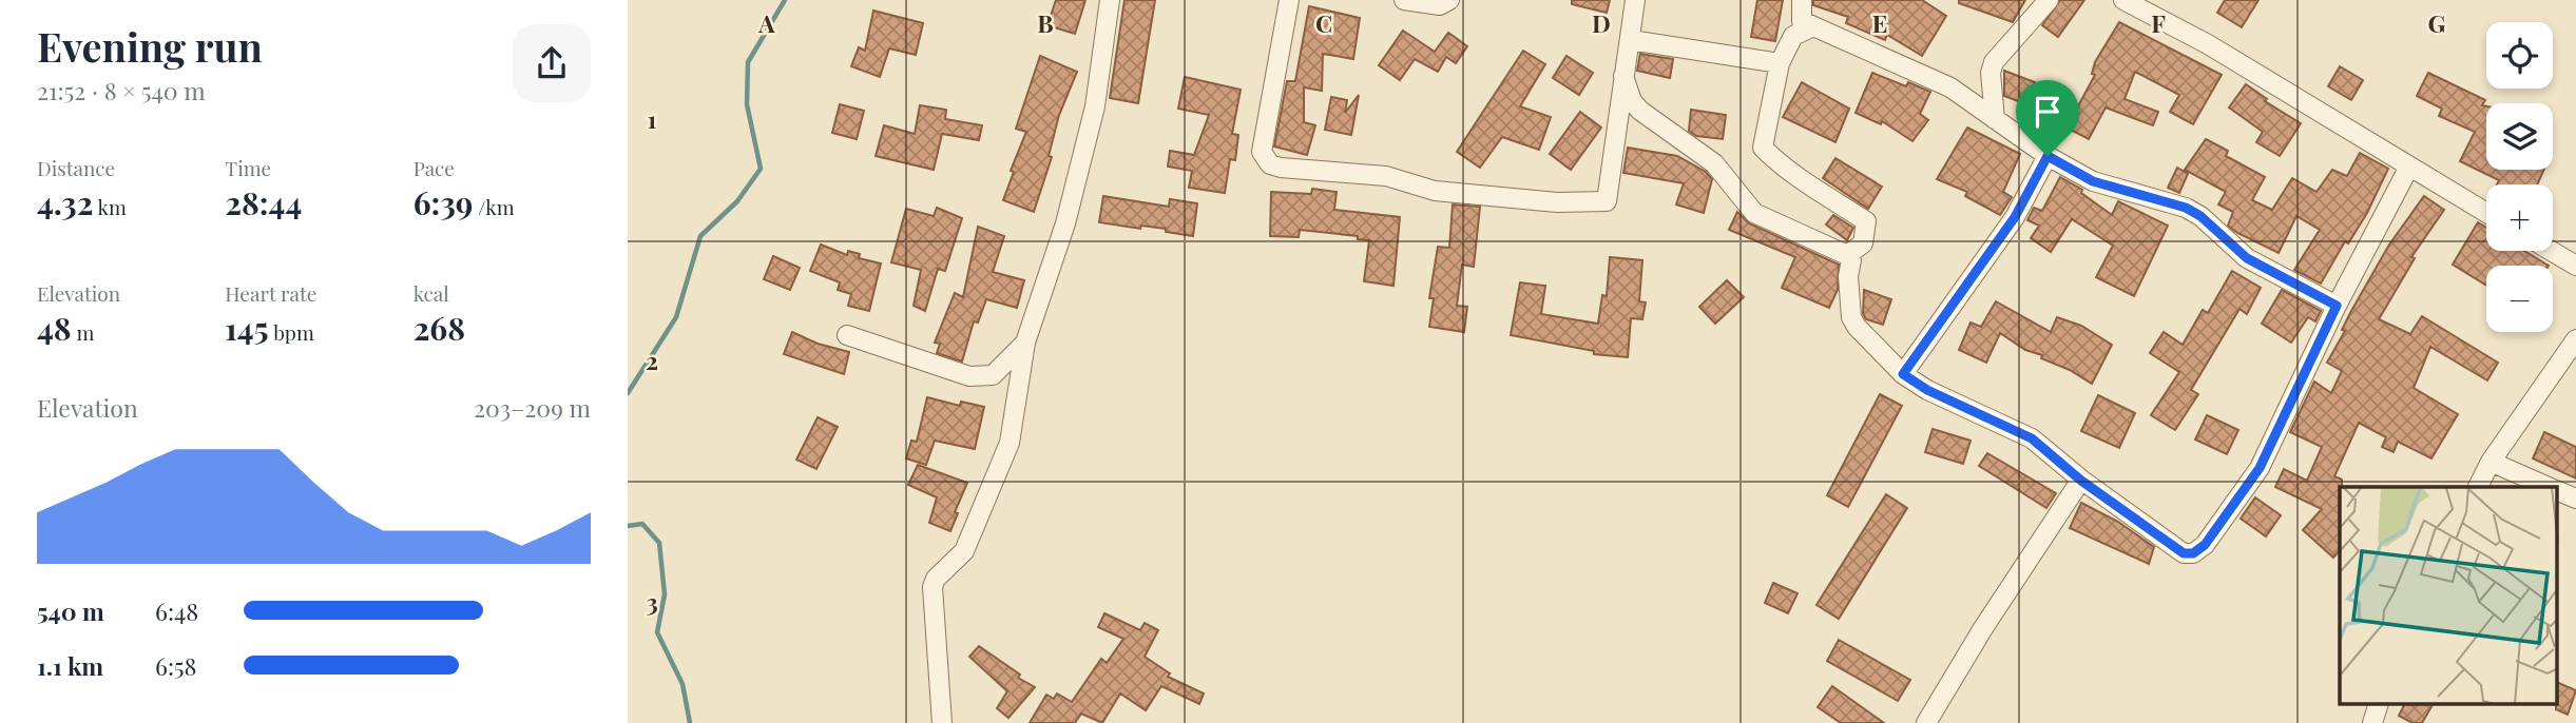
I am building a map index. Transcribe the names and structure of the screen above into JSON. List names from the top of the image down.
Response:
{
  "page": {
    "heading": ["Evening run", "21:52 · 8 × 540 m"],
    "map_buttons": ["+", "−"],
    "stats": [
      ["Distance", "4.32 km"],
      ["Time", "28:44"],
      ["Pace", "6:39 /km"],
      ["Elevation", "48 m"],
      ["Heart rate", "145 bpm"],
      ["kcal", "268"]
    ],
    "chart": ["Elevation", "203–209 m"],
    "list": [
      {
        "name": "540 m",
        "note": "6:48"
      },
      {
        "name": "1.1 km",
        "note": "6:58"
      }
    ]
  },
  "grid": {
    "columns": [
      "A",
      "B",
      "C",
      "D",
      "E",
      "F",
      "G"
    ],
    "rows": ["1", "2", "3"]
  }
}
